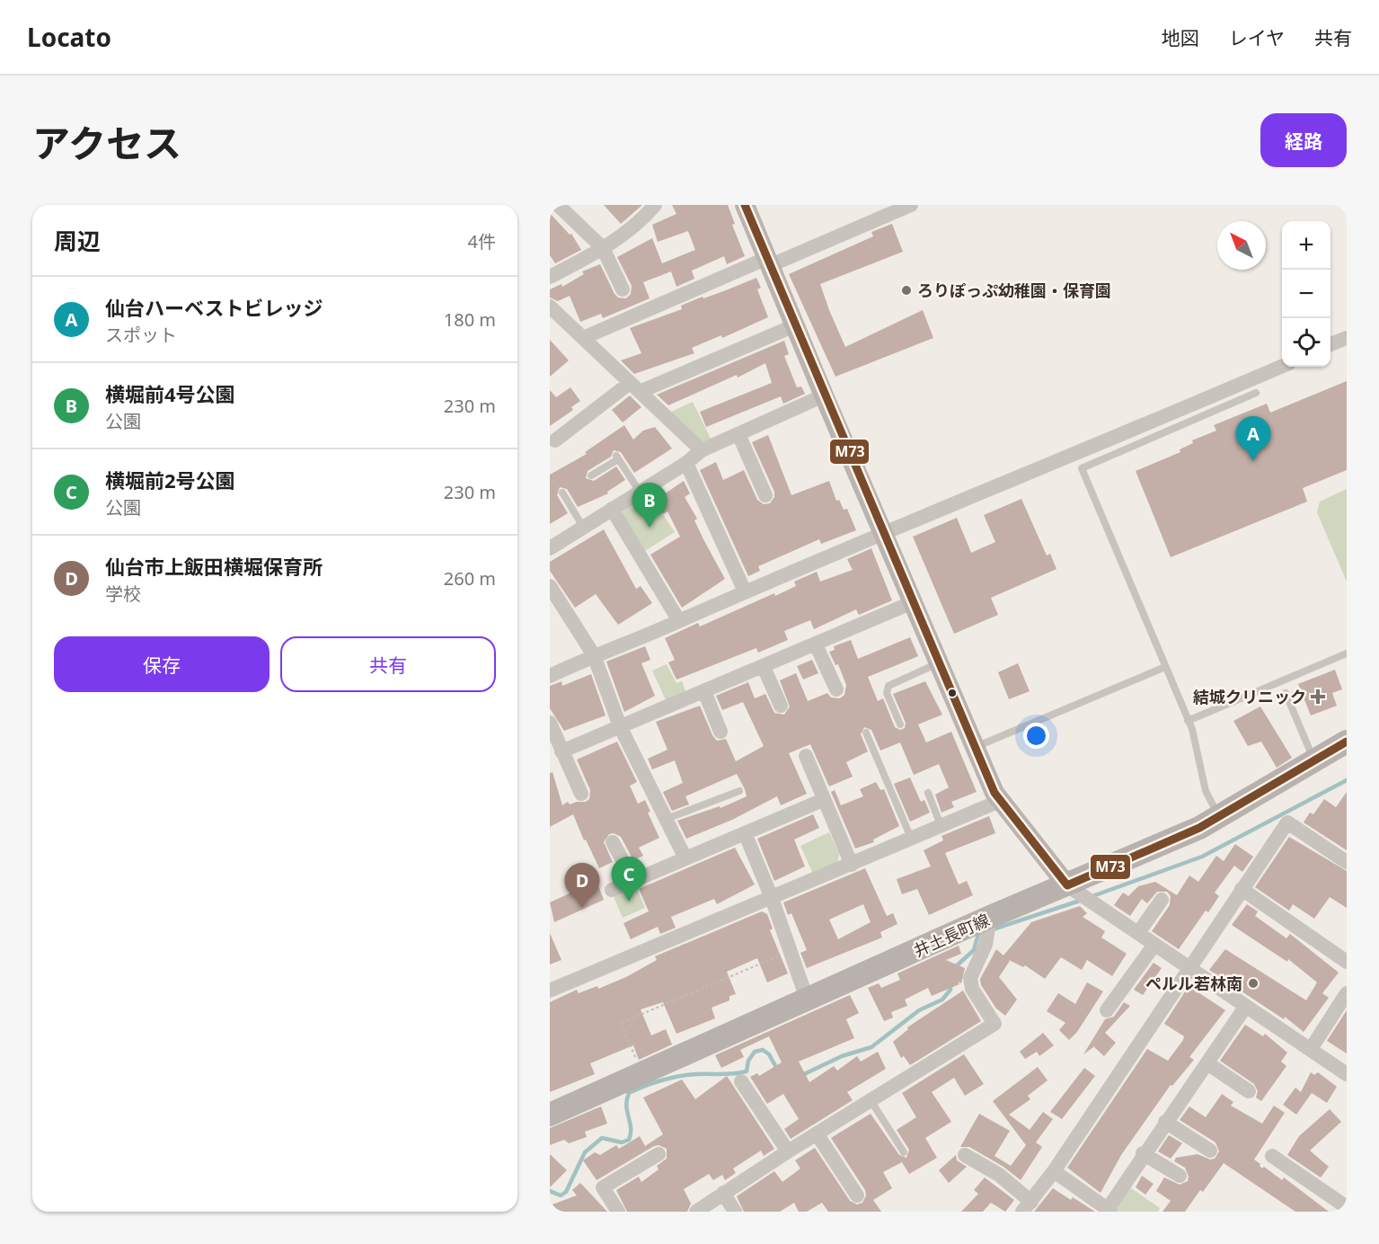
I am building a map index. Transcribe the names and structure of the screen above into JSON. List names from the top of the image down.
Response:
{
  "streets": {
    "main road": ["井土長町線"]
  },
  "places": {
    "other": ["ろりぽっぷ幼稚園・保育園", "ペルル若林南"],
    "health": ["結城クリニック"]
  },
  "lines": ["transit line M73"],
  "north": "top left",
  "page": {
    "header": "Locato",
    "nav": ["地図", "レイヤ", "共有"],
    "title": "アクセス",
    "buttons": [
      "経路",
      ["保存", "共有"]
    ],
    "heading": ["周辺", "4件"],
    "map_buttons": ["+", "−"],
    "list": [
      {
        "mark": "A",
        "name": "仙台ハーベストビレッジ",
        "note": "スポット",
        "value": "180 m"
      },
      {
        "mark": "B",
        "name": "横堀前4号公園",
        "note": "公園",
        "value": "230 m"
      },
      {
        "mark": "C",
        "name": "横堀前2号公園",
        "note": "公園",
        "value": "230 m"
      },
      {
        "mark": "D",
        "name": "仙台市上飯田横堀保育所",
        "note": "学校",
        "value": "260 m"
      }
    ],
    "pins": [
      "A",
      "B",
      "C",
      "D"
    ]
  }
}
